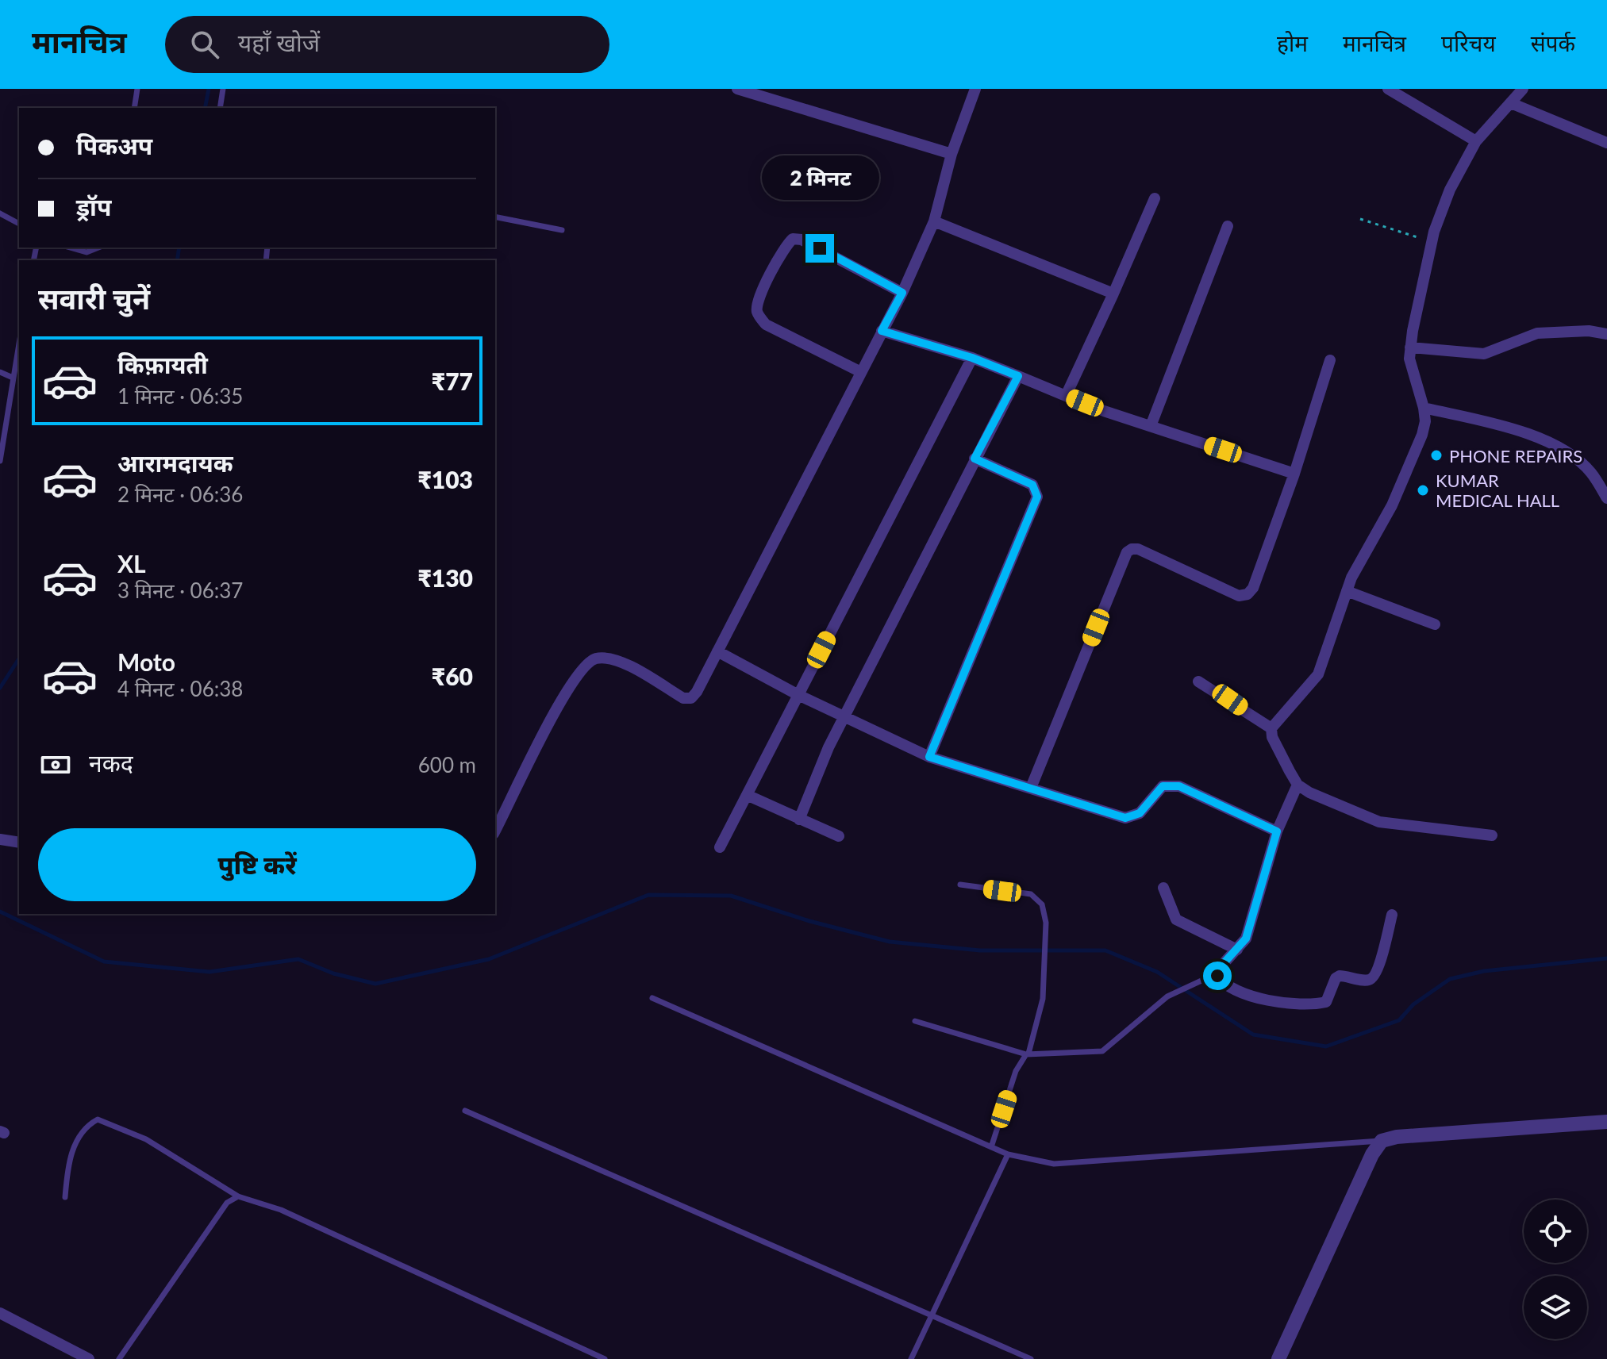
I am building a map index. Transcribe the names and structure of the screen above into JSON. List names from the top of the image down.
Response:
{
  "places": ["PHONE REPAIRS", "KUMAR MEDICAL HALL"],
  "page": {
    "header": "मानचित्र",
    "search": "यहाँ खोजें",
    "nav": [
      "होम",
      "मानचित्र",
      "परिचय",
      "संपर्क"
    ],
    "banner": ["पिकअप", "ड्रॉप"],
    "bubble": "2 मिनट",
    "heading": "सवारी चुनें",
    "list": [
      {
        "name": "किफ़ायती",
        "note": "1 मिनट · 06:35",
        "value": "₹77"
      },
      {
        "name": "आरामदायक",
        "note": "2 मिनट · 06:36",
        "value": "₹103"
      },
      {
        "name": "XL",
        "note": "3 मिनट · 06:37",
        "value": "₹130"
      },
      {
        "name": "Moto",
        "note": "4 मिनट · 06:38",
        "value": "₹60"
      }
    ],
    "pay": ["नकद", "600 m"],
    "buttons": "पुष्टि करें"
  }
}
